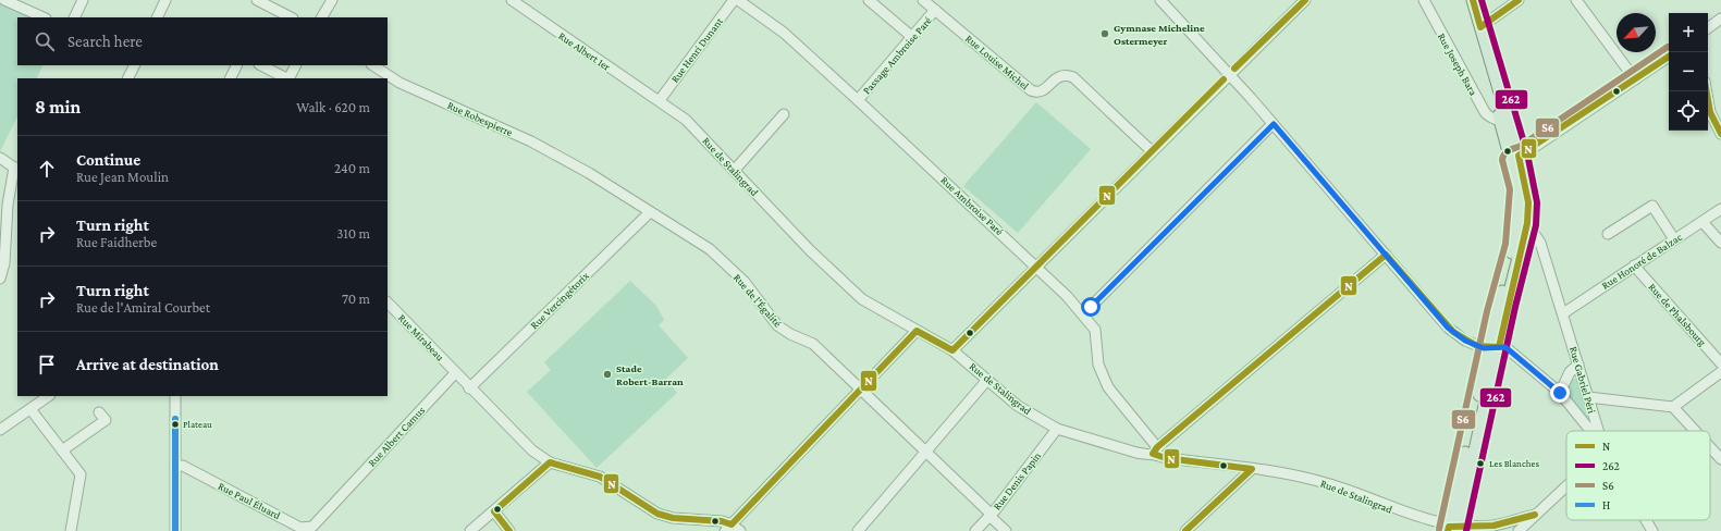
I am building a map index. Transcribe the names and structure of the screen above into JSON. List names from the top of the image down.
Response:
{
  "streets": {
    "street": [
      "Rue Henri Dunant",
      "Rue Albert 1er",
      "Passage Ambroise Paré",
      "Rue Louise Michel",
      "Rue Joseph Bara",
      "Rue Robespierre",
      "Rue de Stalingrad",
      "Rue Ambroise Paré",
      "Rue Honoré de Balzac",
      "Rue Vercingétorix",
      "Rue de l'Égalité",
      "Rue de Phalsbourg",
      "Rue Mirabeau",
      "Rue Gabriel Péri",
      "Rue Albert Camus",
      "Rue Denis Papin",
      "Rue Paul Éluard"
    ]
  },
  "crossings": [
    ["Rue Henri Dunant", "Rue Albert 1er"],
    ["Rue Henri Dunant", "Rue de Stalingrad"],
    ["Rue Albert 1er", "Rue de Stalingrad"],
    ["Passage Ambroise Paré", "Rue Louise Michel"],
    ["Passage Ambroise Paré", "Rue Ambroise Paré"],
    ["Rue Robespierre", "Rue de l'Égalité"],
    ["Rue de Stalingrad", "Rue Ambroise Paré"],
    ["Rue de Stalingrad", "Rue Denis Papin"],
    ["Rue Honoré de Balzac", "Rue de Phalsbourg"],
    ["Rue Honoré de Balzac", "Rue Gabriel Péri"],
    ["Rue Vercingétorix", "Rue de l'Égalité"],
    ["Rue Vercingétorix", "Rue Mirabeau"],
    ["Rue de l'Égalité", "Rue Denis Papin"],
    ["Rue Mirabeau", "Rue Albert Camus"],
    ["Rue Albert Camus", "Rue Paul Éluard"]
  ],
  "places": [
    "Gymnase Micheline Ostermeyer",
    "Stade Robert-Barran",
    "Plateau",
    "Les Blanches"
  ],
  "lines": [
    "transit line N",
    "transit line 262",
    "transit line S6",
    "transit line H"
  ],
  "legend": [
    "N",
    "262",
    "S6",
    "H"
  ],
  "north": "bottom left",
  "page": {
    "map_buttons": ["+", "−"],
    "search": "Search here",
    "heading": ["8 min", "Walk · 620 m"],
    "list": [
      ["Continue", "Rue Jean Moulin", "240 m"],
      ["Turn right", "Rue Faidherbe", "310 m"],
      ["Turn right", "Rue de l'Amiral Courbet", "70 m"],
      "Arrive at destination"
    ]
  }
}
